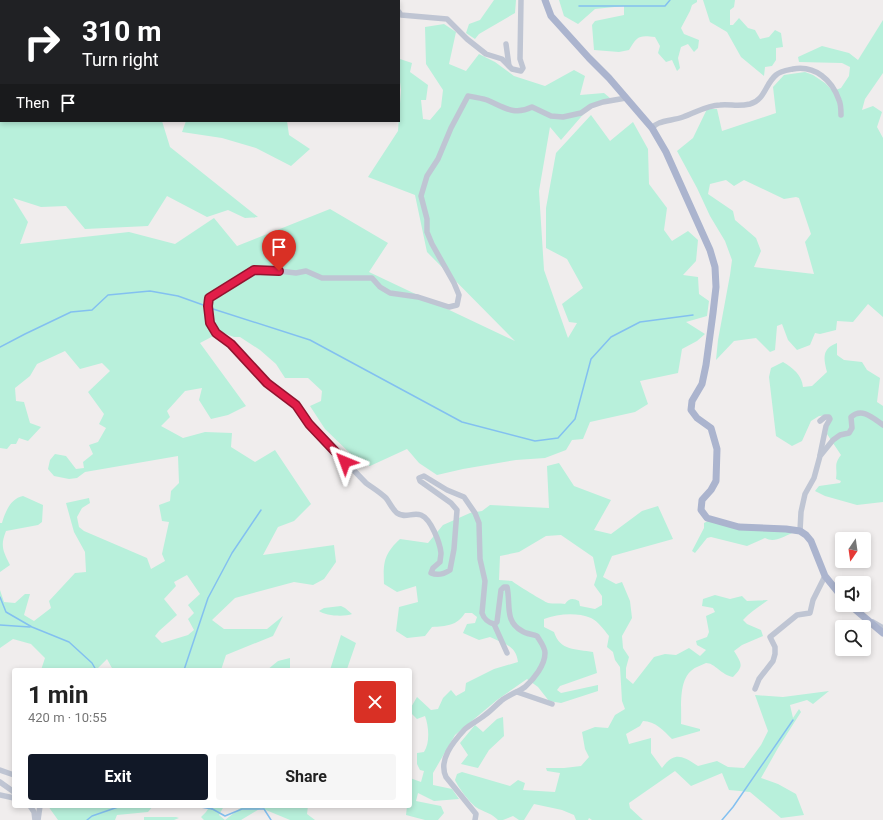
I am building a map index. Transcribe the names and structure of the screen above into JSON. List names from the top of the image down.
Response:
{
  "north": "bottom",
  "page": {
    "turn": ["310 m", "Turn right"],
    "then": "Then",
    "heading": ["1 min", "420 m · 10:55"],
    "buttons": ["Exit", "Share"]
  }
}
